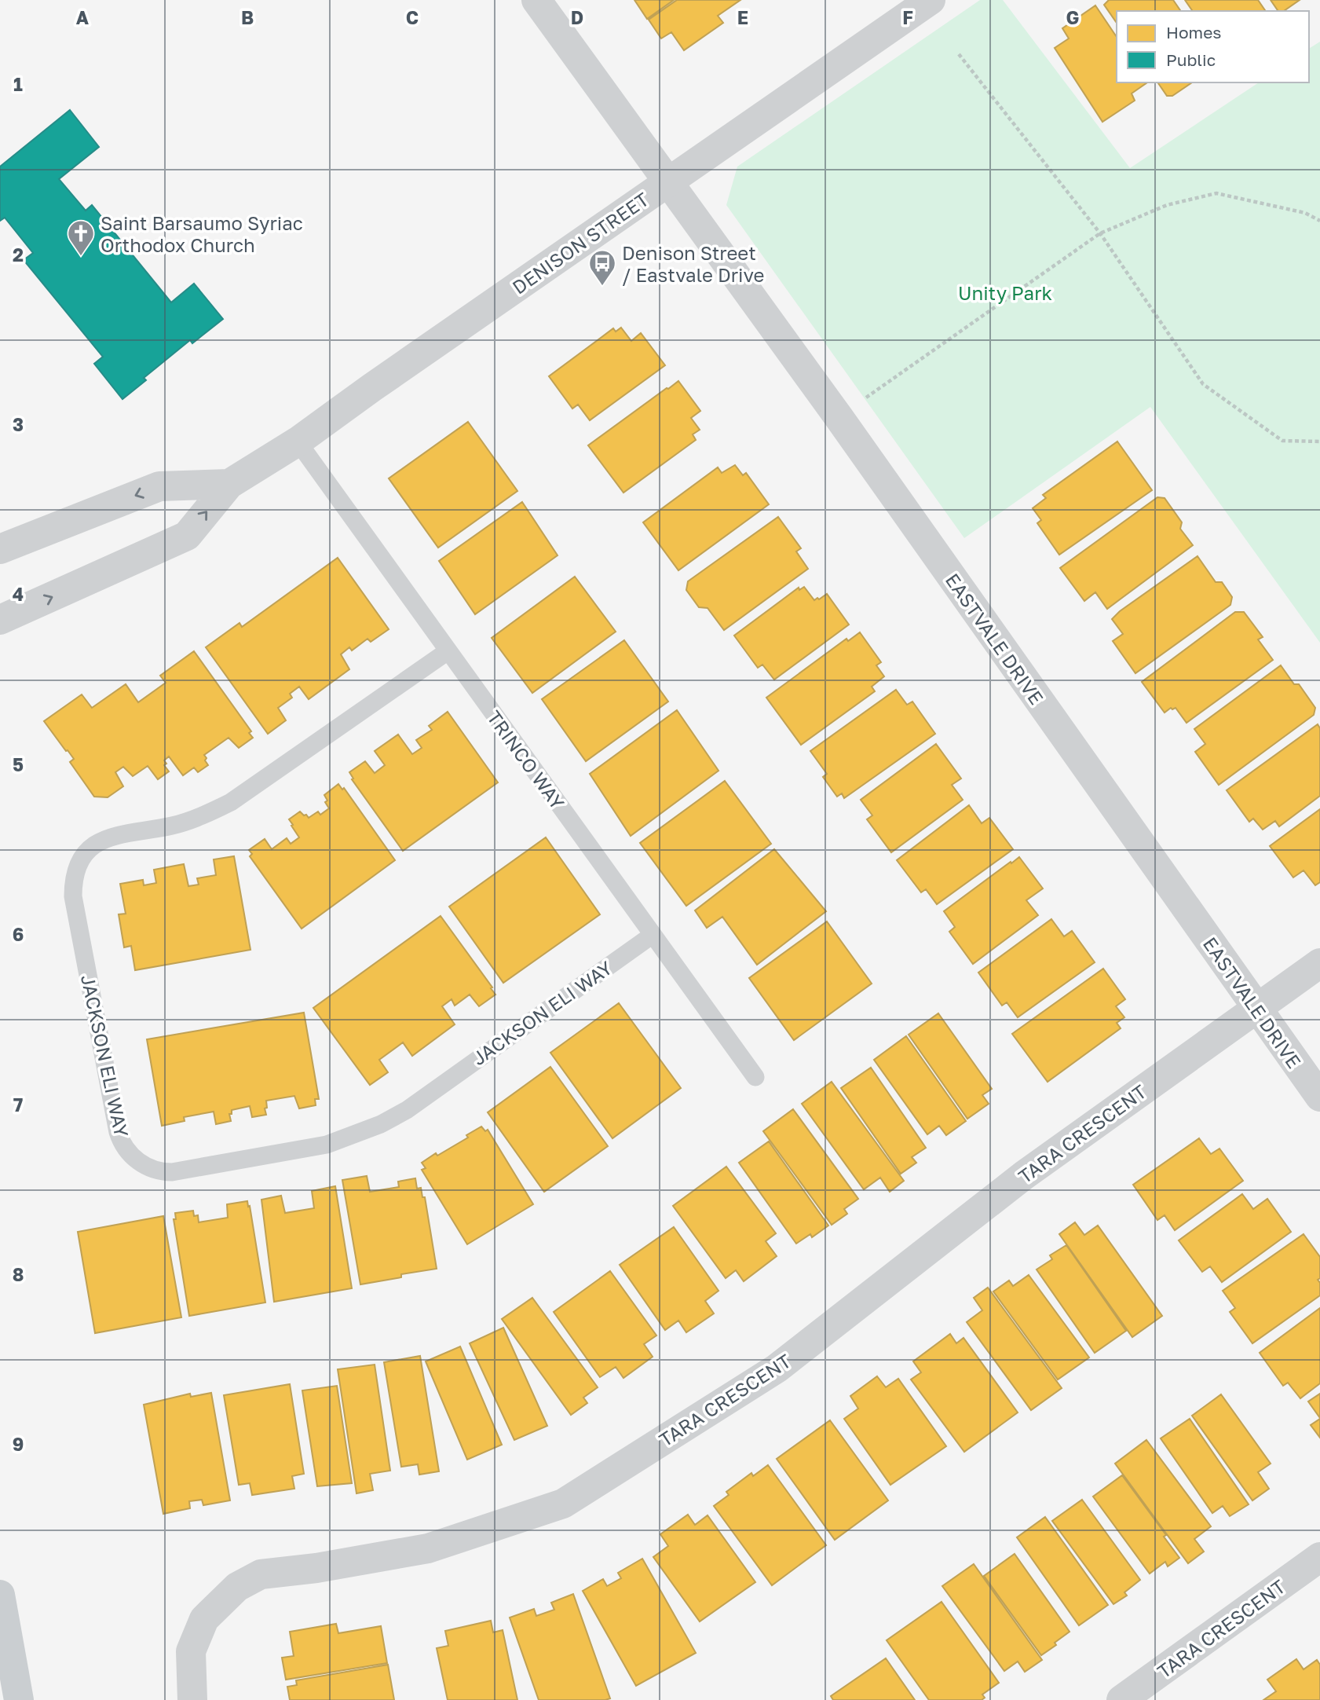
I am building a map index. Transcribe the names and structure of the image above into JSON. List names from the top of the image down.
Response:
{
  "streets": {
    "street": ["DENISON STREET", "EASTVALE DRIVE", "TARA CRESCENT"],
    "lane": ["TRINCO WAY", "JACKSON ELI WAY"]
  },
  "crossings": [
    ["DENISON STREET", "EASTVALE DRIVE"],
    ["DENISON STREET", "TRINCO WAY"],
    ["EASTVALE DRIVE", "TARA CRESCENT"],
    ["TRINCO WAY", "JACKSON ELI WAY"]
  ],
  "parks": ["Unity Park"],
  "places": {
    "church": ["Saint Barsaumo Syriac Orthodox Church"],
    "bus stop": ["Denison Street / Eastvale Drive"]
  },
  "legend": ["Homes", "Public"],
  "grid": {
    "columns": [
      "A",
      "B",
      "C",
      "D",
      "E",
      "F",
      "G"
    ],
    "rows": [
      "1",
      "2",
      "3",
      "4",
      "5",
      "6",
      "7",
      "8",
      "9"
    ]
  }
}
